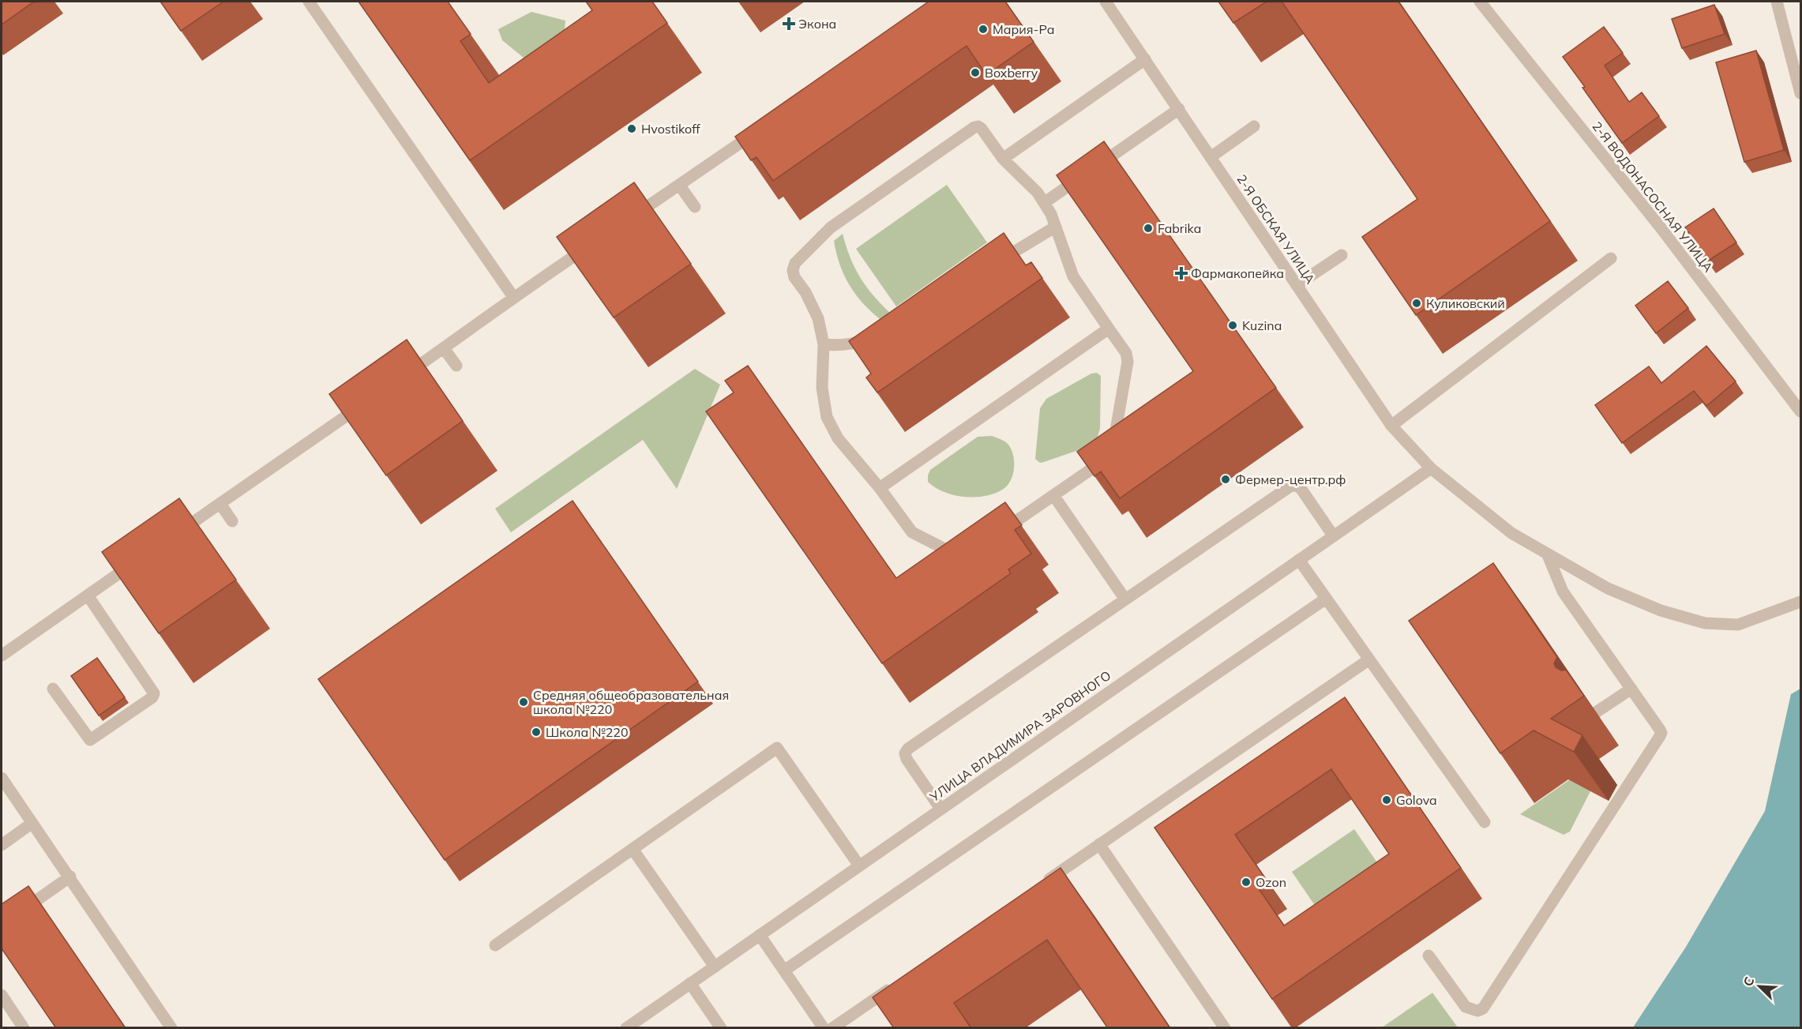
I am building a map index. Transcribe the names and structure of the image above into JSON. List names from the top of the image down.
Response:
{
  "streets": {
    "street": ["2-Я ВОДОНАСОСНАЯ УЛИЦА", "2-Я ОБСКАЯ УЛИЦА", "УЛИЦА ВЛАДИМИРА ЗАРОВНОГО"]
  },
  "crossings": [
    ["2-Я ОБСКАЯ УЛИЦА", "УЛИЦА ВЛАДИМИРА ЗАРОВНОГО"]
  ],
  "places": {
    "health": ["Экона", "Фармакопейка"],
    "other": [
      "Мария-Ра",
      "Boxberry",
      "Hvostikoff",
      "Fabrika",
      "Куликовский",
      "Kuzina",
      "Фермер-центр.рф",
      "Средняя общеобразовательная школа №220",
      "Школа №220",
      "Golova",
      "Ozon"
    ]
  },
  "north": "top left"
}
